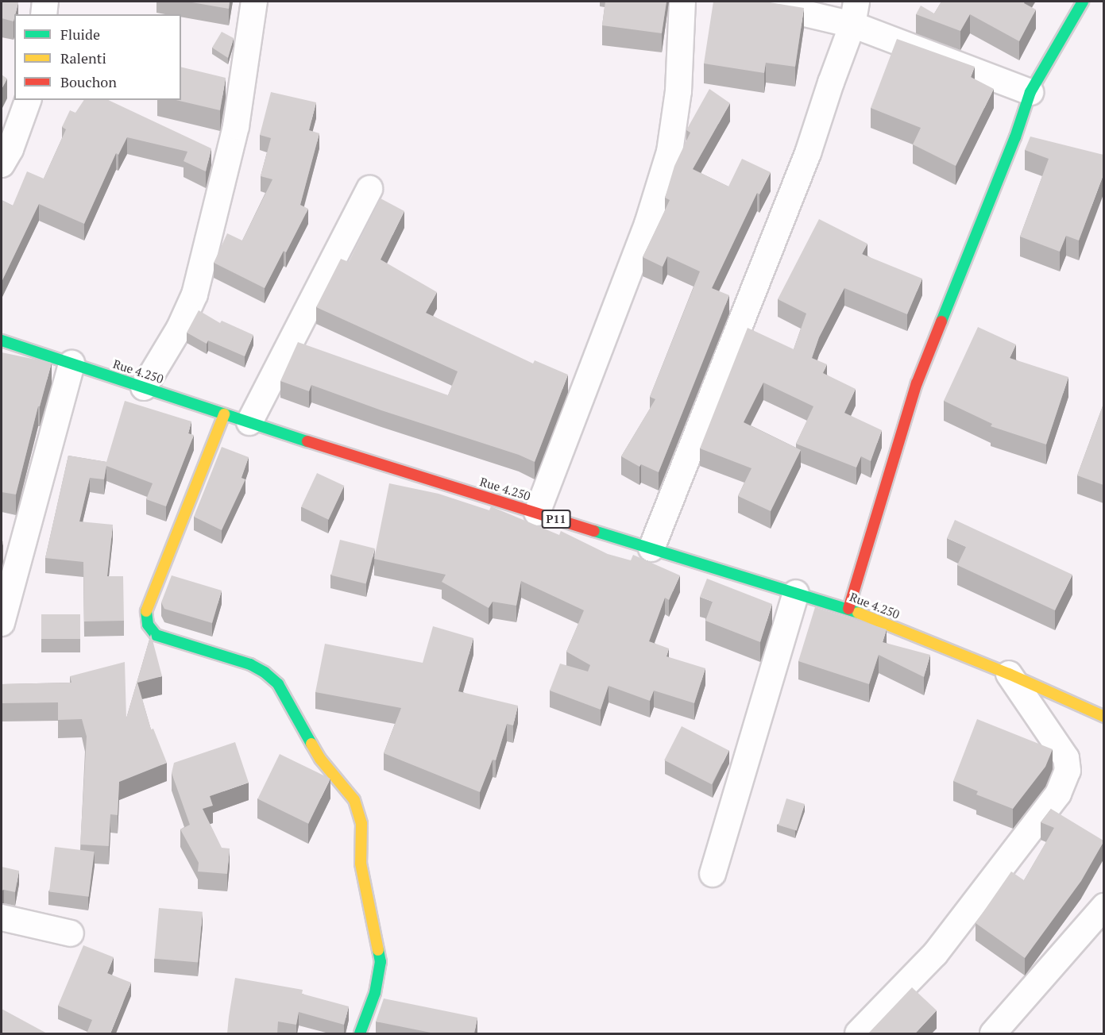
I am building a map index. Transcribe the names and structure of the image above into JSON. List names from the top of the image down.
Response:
{
  "streets": {
    "street": ["Rue 4.250", "P11"]
  },
  "legend": ["Fluide", "Ralenti", "Bouchon"]
}
